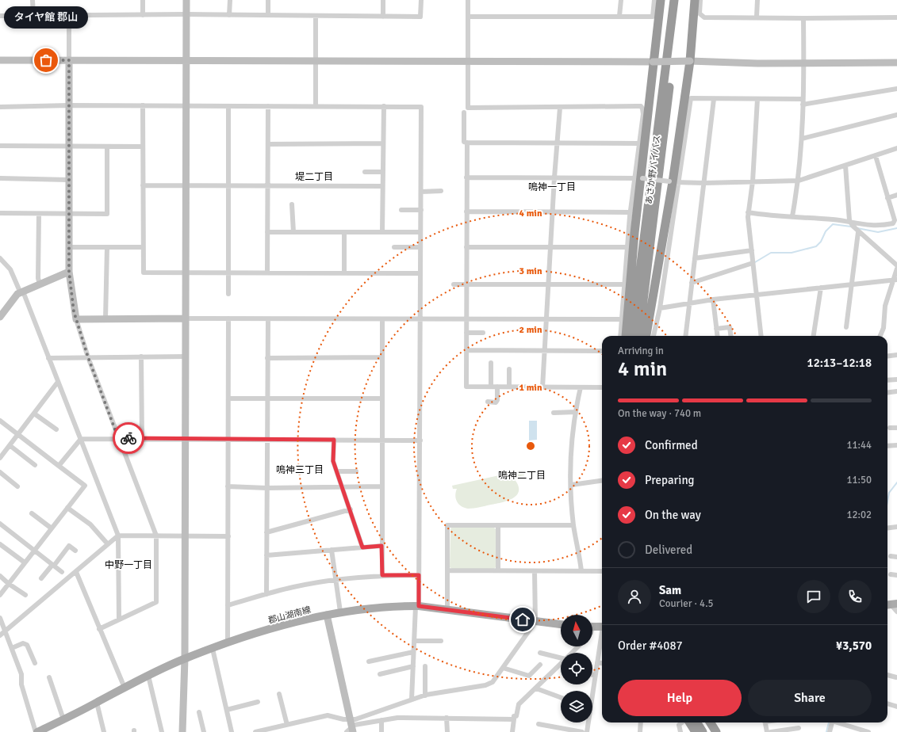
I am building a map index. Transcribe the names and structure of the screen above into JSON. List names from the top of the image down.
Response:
{
  "streets": {
    "highway": ["あさか野バイパス"],
    "main road": ["郡山湖南線"]
  },
  "districts": [
    "堤二丁目",
    "鳴神一丁目",
    "鳴神三丁目",
    "鳴神二丁目",
    "中野一丁目"
  ],
  "places": ["タイヤ館 郡山"],
  "north": "top",
  "page": {
    "bubble": "タイヤ館 郡山",
    "heading": ["4 min", "Arriving in", "12:13–12:18"],
    "panel": [
      "Sam",
      "Courier · 4.5",
      "Order #4087",
      "¥3,570"
    ],
    "bar": "On the way · 740 m",
    "list": [
      ["Confirmed", "11:44"],
      ["Preparing", "11:50"],
      ["On the way", "12:02"],
      "Delivered"
    ],
    "buttons": ["Help", "Share"]
  },
  "rings": [
    "4 min",
    "3 min",
    "2 min",
    "1 min"
  ]
}
